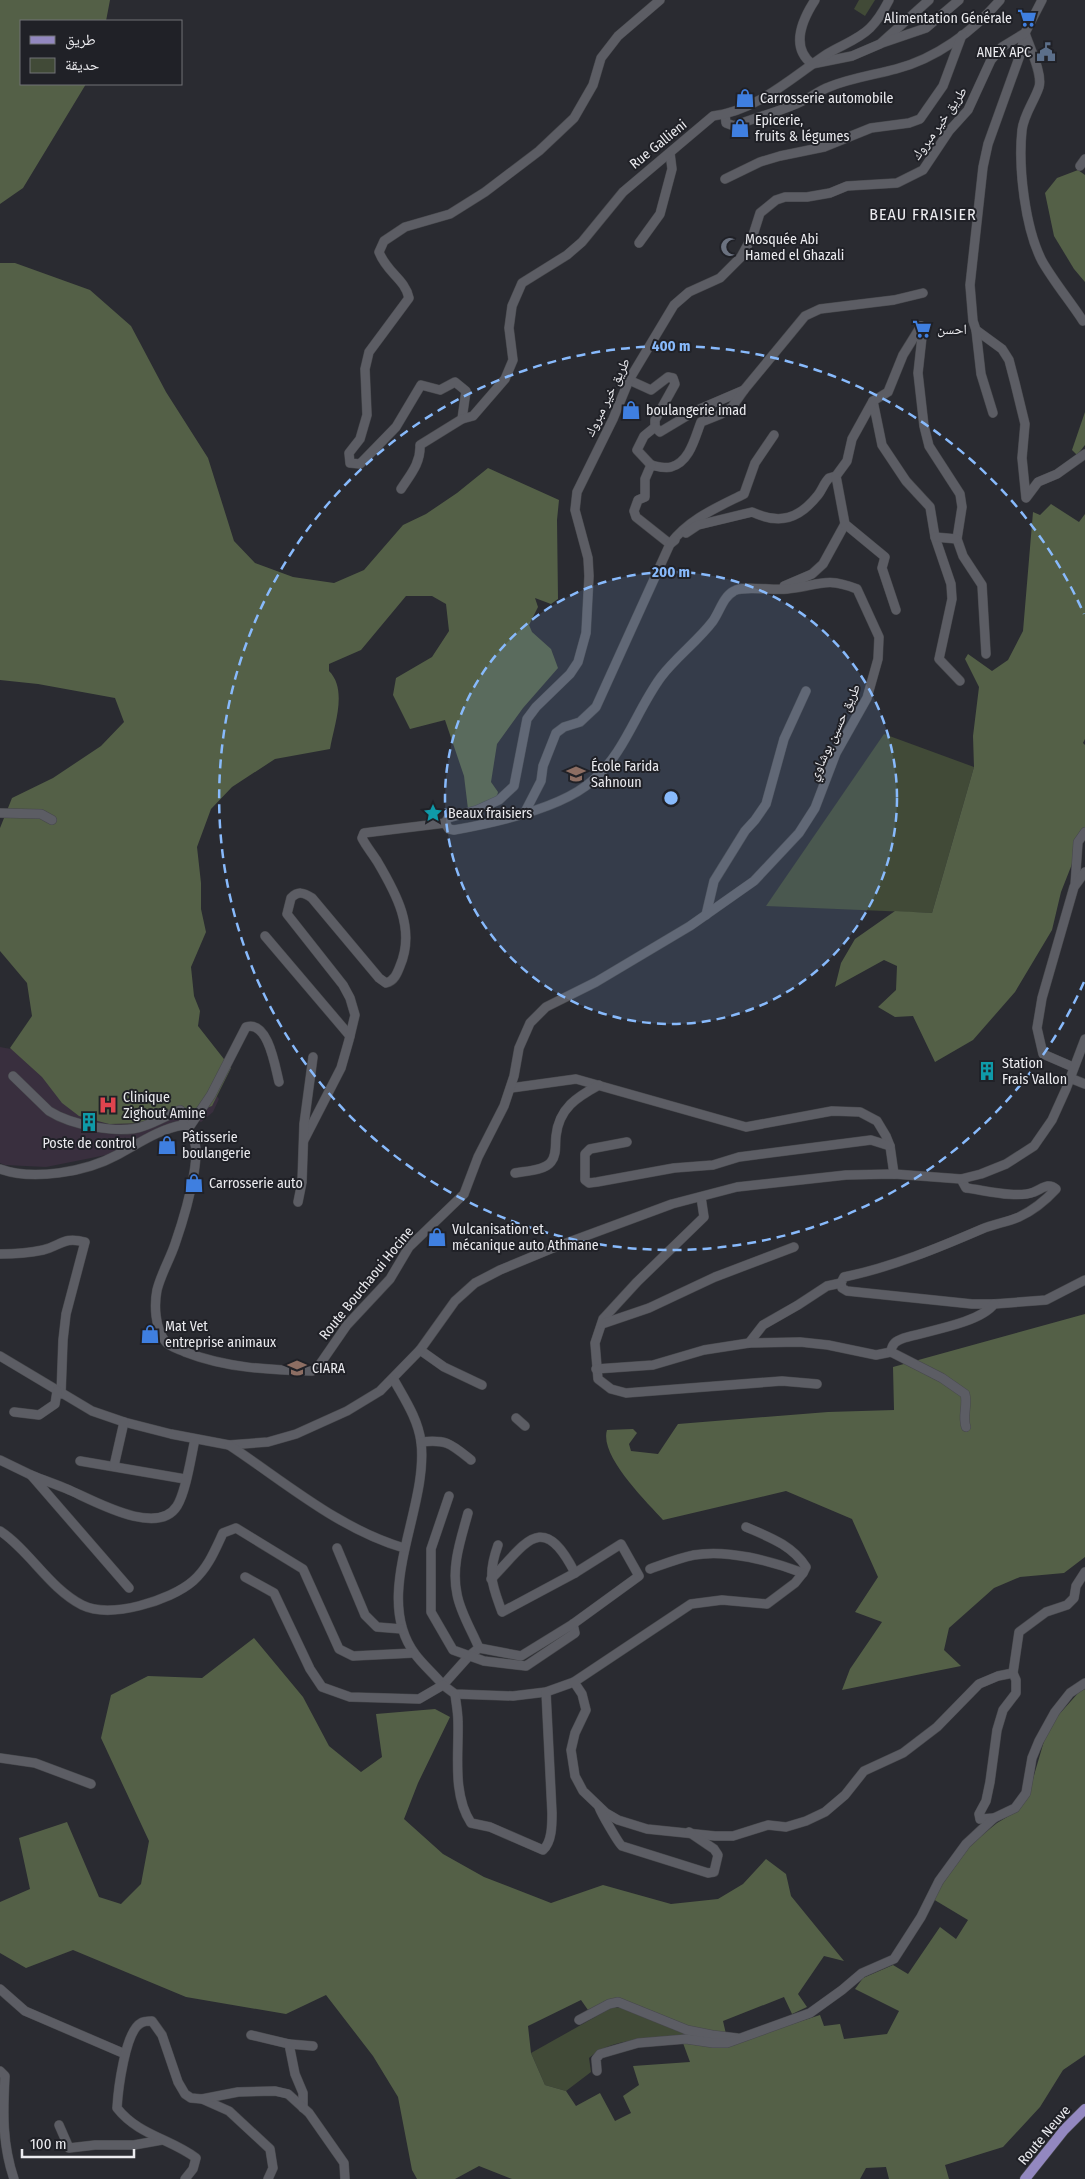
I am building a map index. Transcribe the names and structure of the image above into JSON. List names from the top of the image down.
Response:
{
  "streets": {
    "main road": ["Route Neuve"],
    "street": [
      "طريق خير مبروك",
      "Rue Gallieni",
      "طريق حسين بوشاوي",
      "Route Bouchaoui Hocine"
    ]
  },
  "crossings": [
    ["طريق خير مبروك", "طريق حسين بوشاوي"],
    ["طريق حسين بوشاوي", "Route Bouchaoui Hocine"]
  ],
  "districts": ["BEAU FRAISIER"],
  "places": {
    "supermarket": ["Alimentation Générale", "احسن"],
    "public building": ["ANEX APC"],
    "shop": [
      "Carrosserie automobile",
      "Epicerie, fruits & légumes",
      "boulangerie imad",
      "Pâtisserie boulangerie",
      "Carrosserie auto",
      "Vulcanisation et mécanique auto Athmane",
      "Mat Vet entreprise animaux"
    ],
    "mosque": ["Mosquée Abi Hamed el Ghazali"],
    "school or university": ["École Farida Sahnoun", "CIARA"],
    "place": ["Beaux fraisiers"],
    "building": ["Station Frais Vallon", "Poste de control"],
    "hospital": ["Clinique Zighout Amine"]
  },
  "legend": ["طريق", "حديقة"],
  "scale_bar": "100 m",
  "rings": ["400 m", "200 m"]
}
